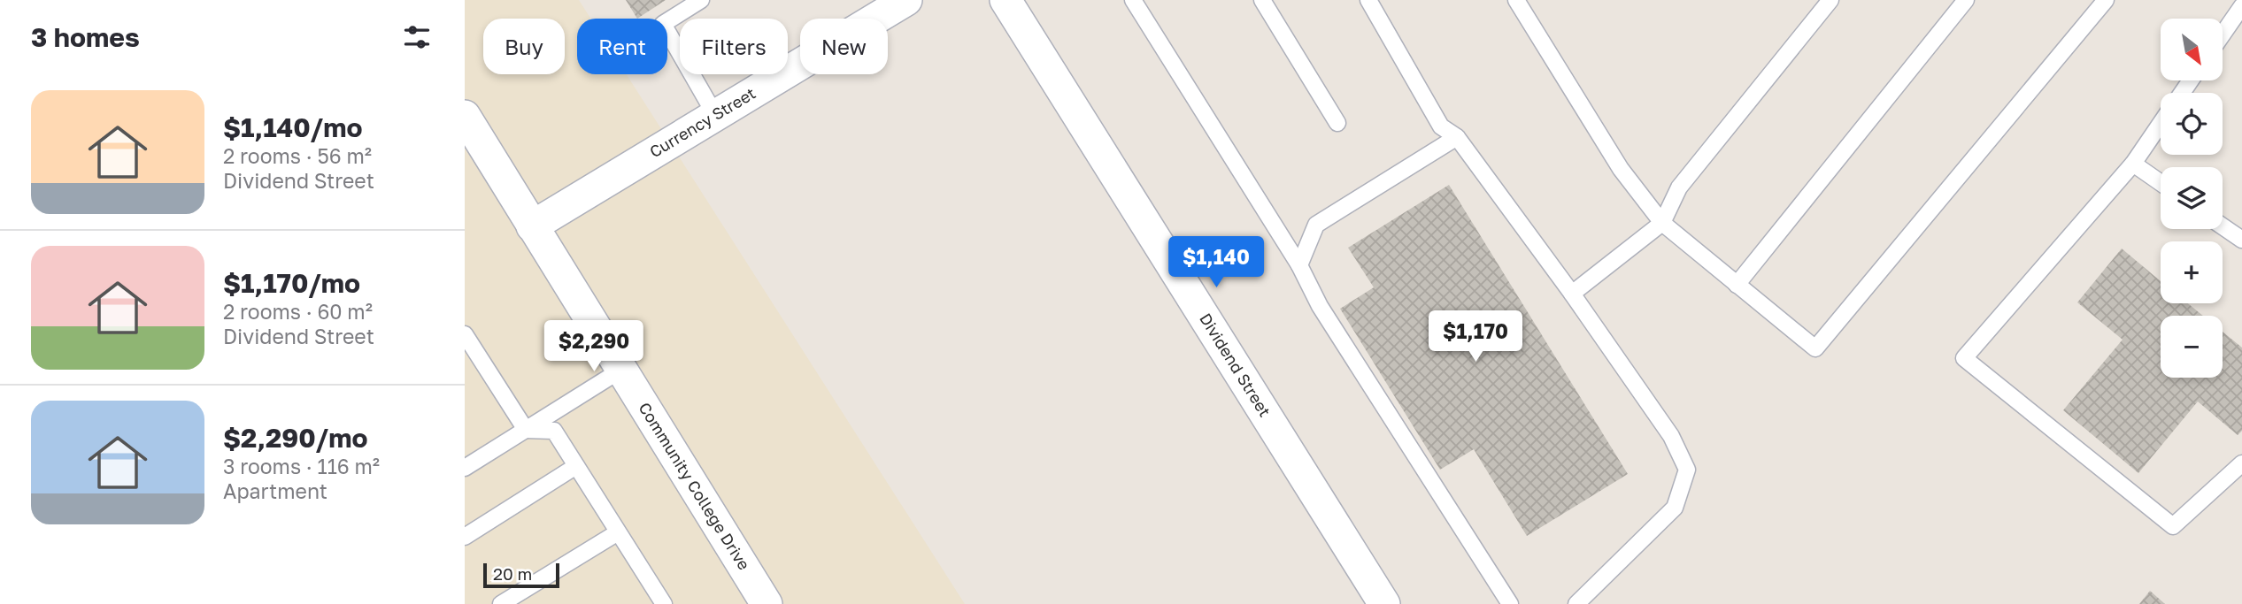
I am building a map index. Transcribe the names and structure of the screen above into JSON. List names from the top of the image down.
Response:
{
  "streets": {
    "street": ["Currency Street", "Dividend Street", "Community College Drive"]
  },
  "crossings": [
    ["Currency Street", "Community College Drive"]
  ],
  "scale_bar": "20 m",
  "north": "bottom right",
  "page": {
    "heading": "3 homes",
    "map_buttons": ["+", "−"],
    "chip": [
      "Buy",
      "Rent",
      "Filters",
      "New"
    ],
    "list": [
      {
        "name": "$1,140/mo",
        "note": "2 rooms · 56 m² · Dividend Street"
      },
      {
        "name": "$1,170/mo",
        "note": "2 rooms · 60 m² · Dividend Street"
      },
      {
        "name": "$2,290/mo",
        "note": "3 rooms · 116 m² · Apartment"
      }
    ],
    "price": ["$1,140", "$1,170", "$2,290"],
    "scale": "20 m"
  }
}
